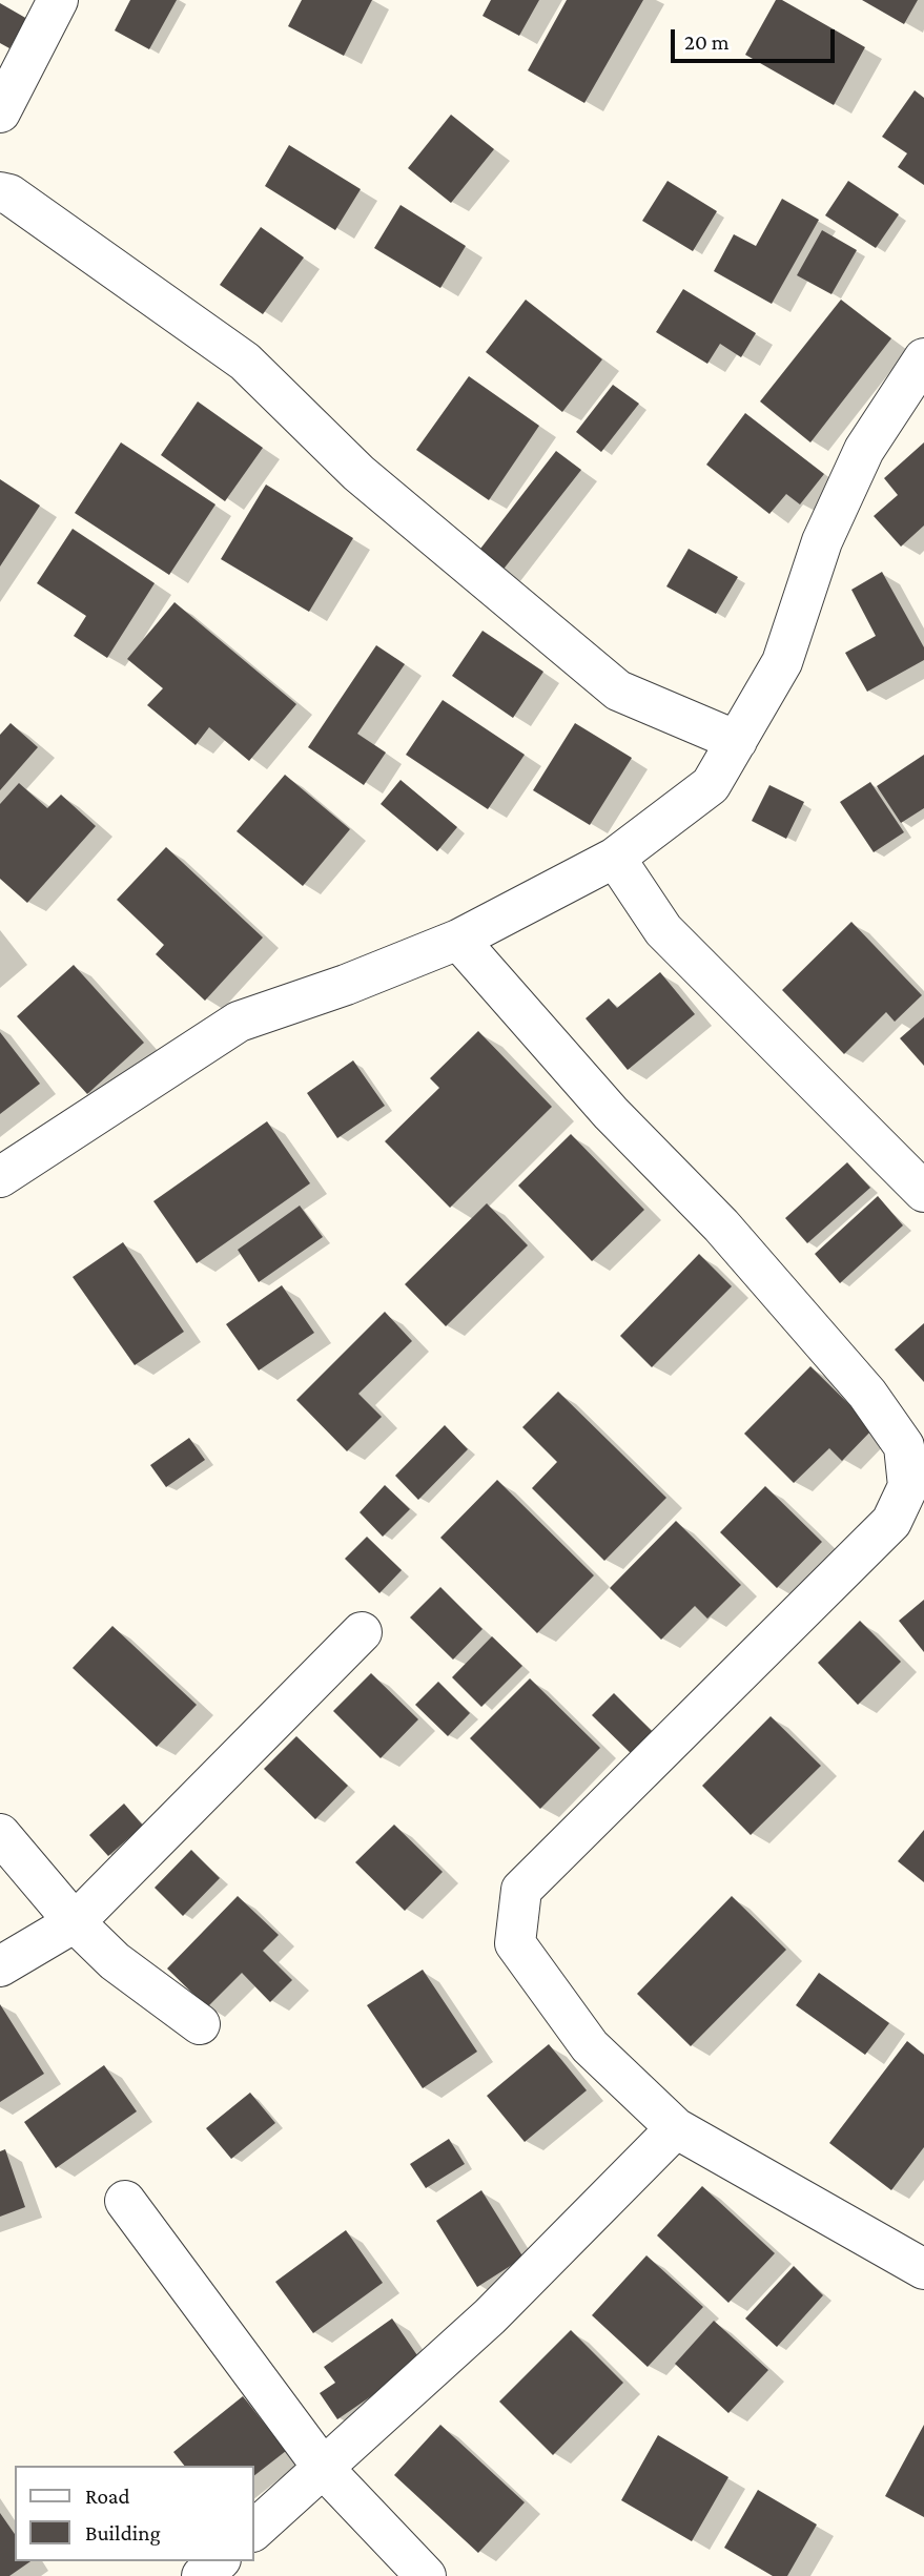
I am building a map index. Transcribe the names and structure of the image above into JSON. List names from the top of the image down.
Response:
{
  "legend": ["Road", "Building"],
  "scale_bar": "20 m"
}
